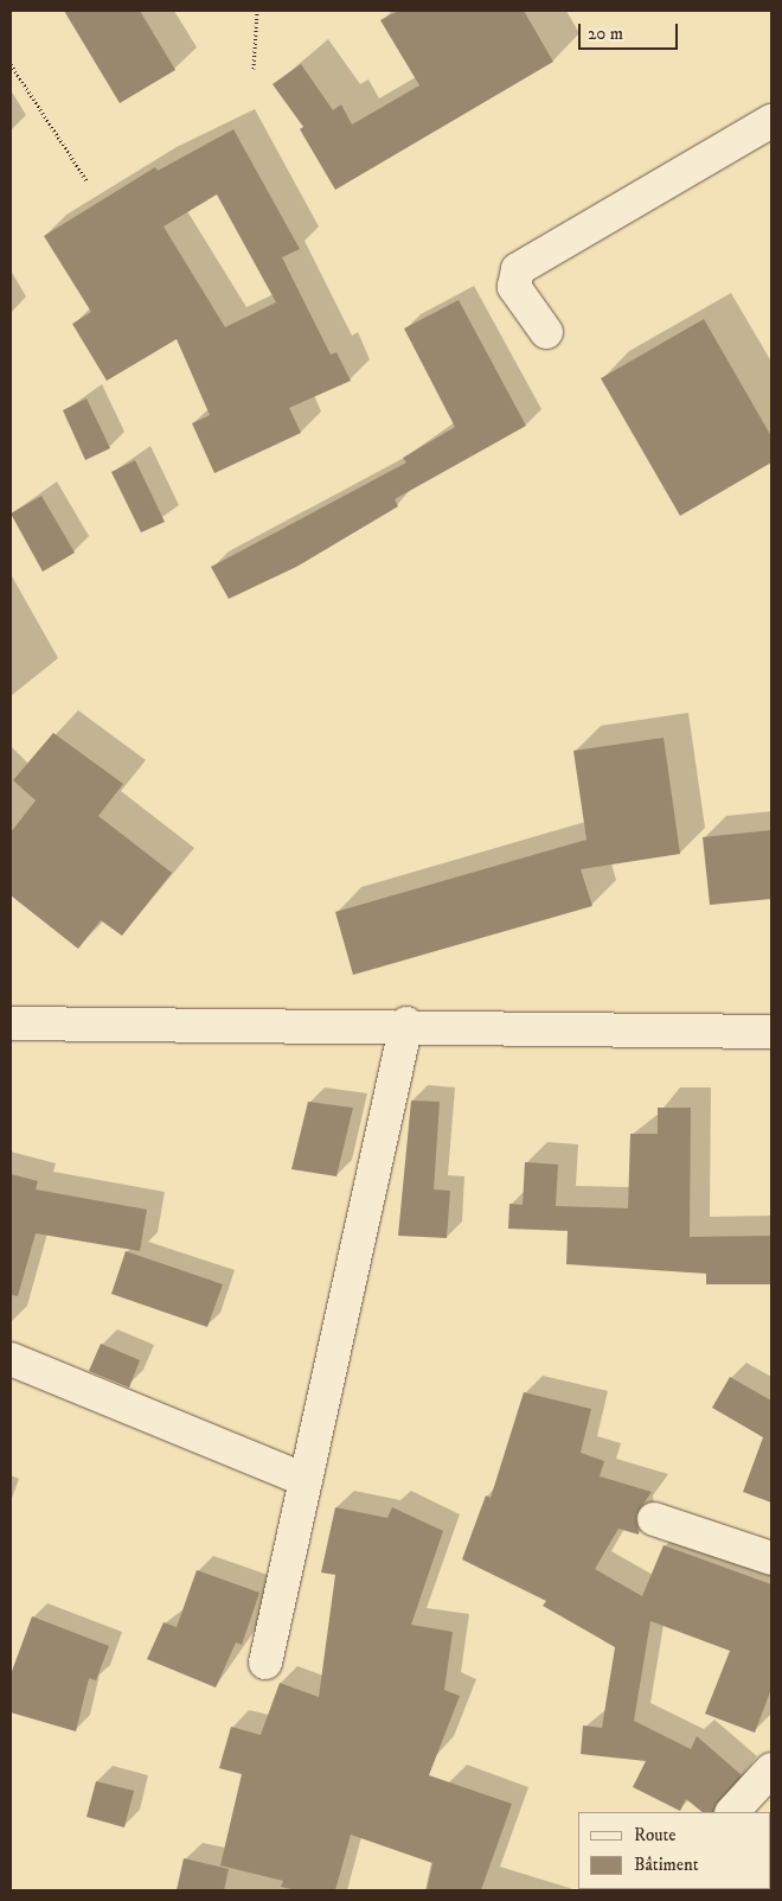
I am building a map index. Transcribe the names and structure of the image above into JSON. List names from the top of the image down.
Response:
{
  "legend": ["Route", "Bâtiment"],
  "scale_bar": "20 m"
}
